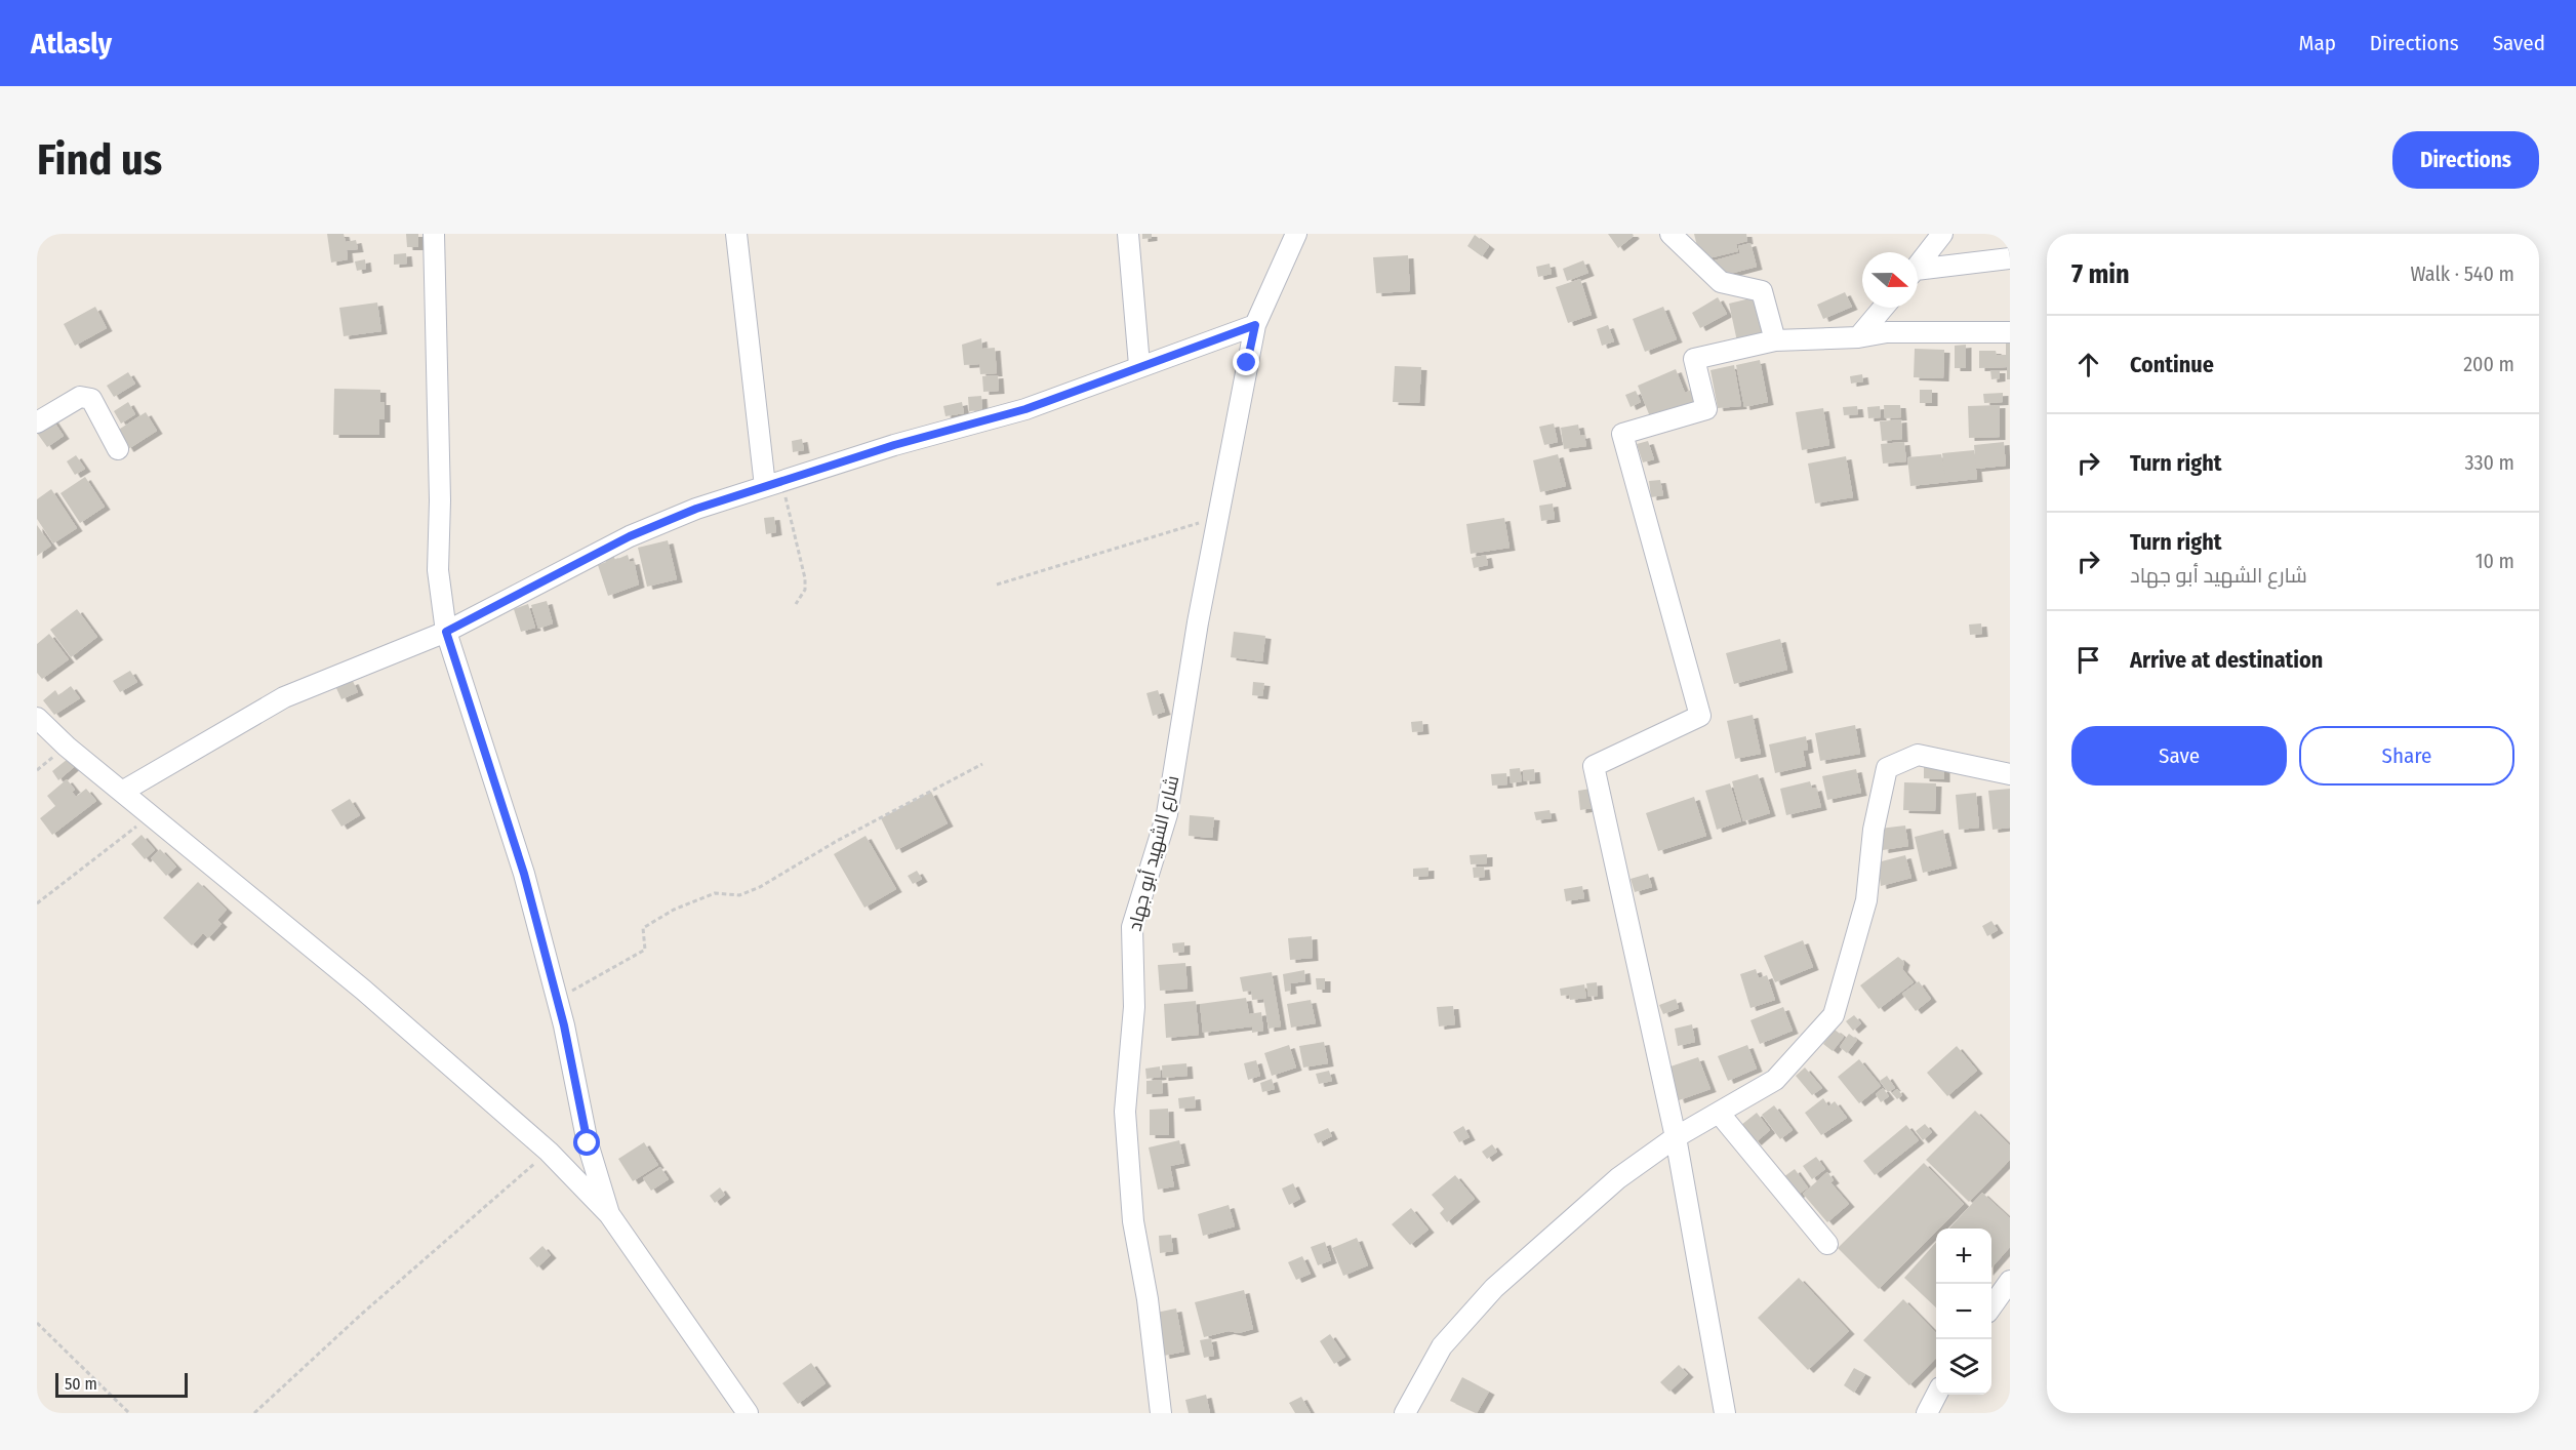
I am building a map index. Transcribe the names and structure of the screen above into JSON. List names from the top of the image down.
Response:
{
  "streets": {
    "street": ["شارع الشهيد أبو جهاد"]
  },
  "scale_bar": "50 m",
  "north": "right",
  "page": {
    "header": "Atlasly",
    "nav": ["Map", "Directions", "Saved"],
    "buttons": [
      "Directions",
      ["Save", "Share"]
    ],
    "title": "Find us",
    "heading": ["7 min", "Walk · 540 m"],
    "list": [
      ["Continue", "200 m"],
      ["Turn right", "330 m"],
      ["Turn right", "شارع الشهيد أبو جهاد", "10 m"],
      "Arrive at destination"
    ],
    "map_buttons": ["+", "−"],
    "scale": "50 m"
  }
}
